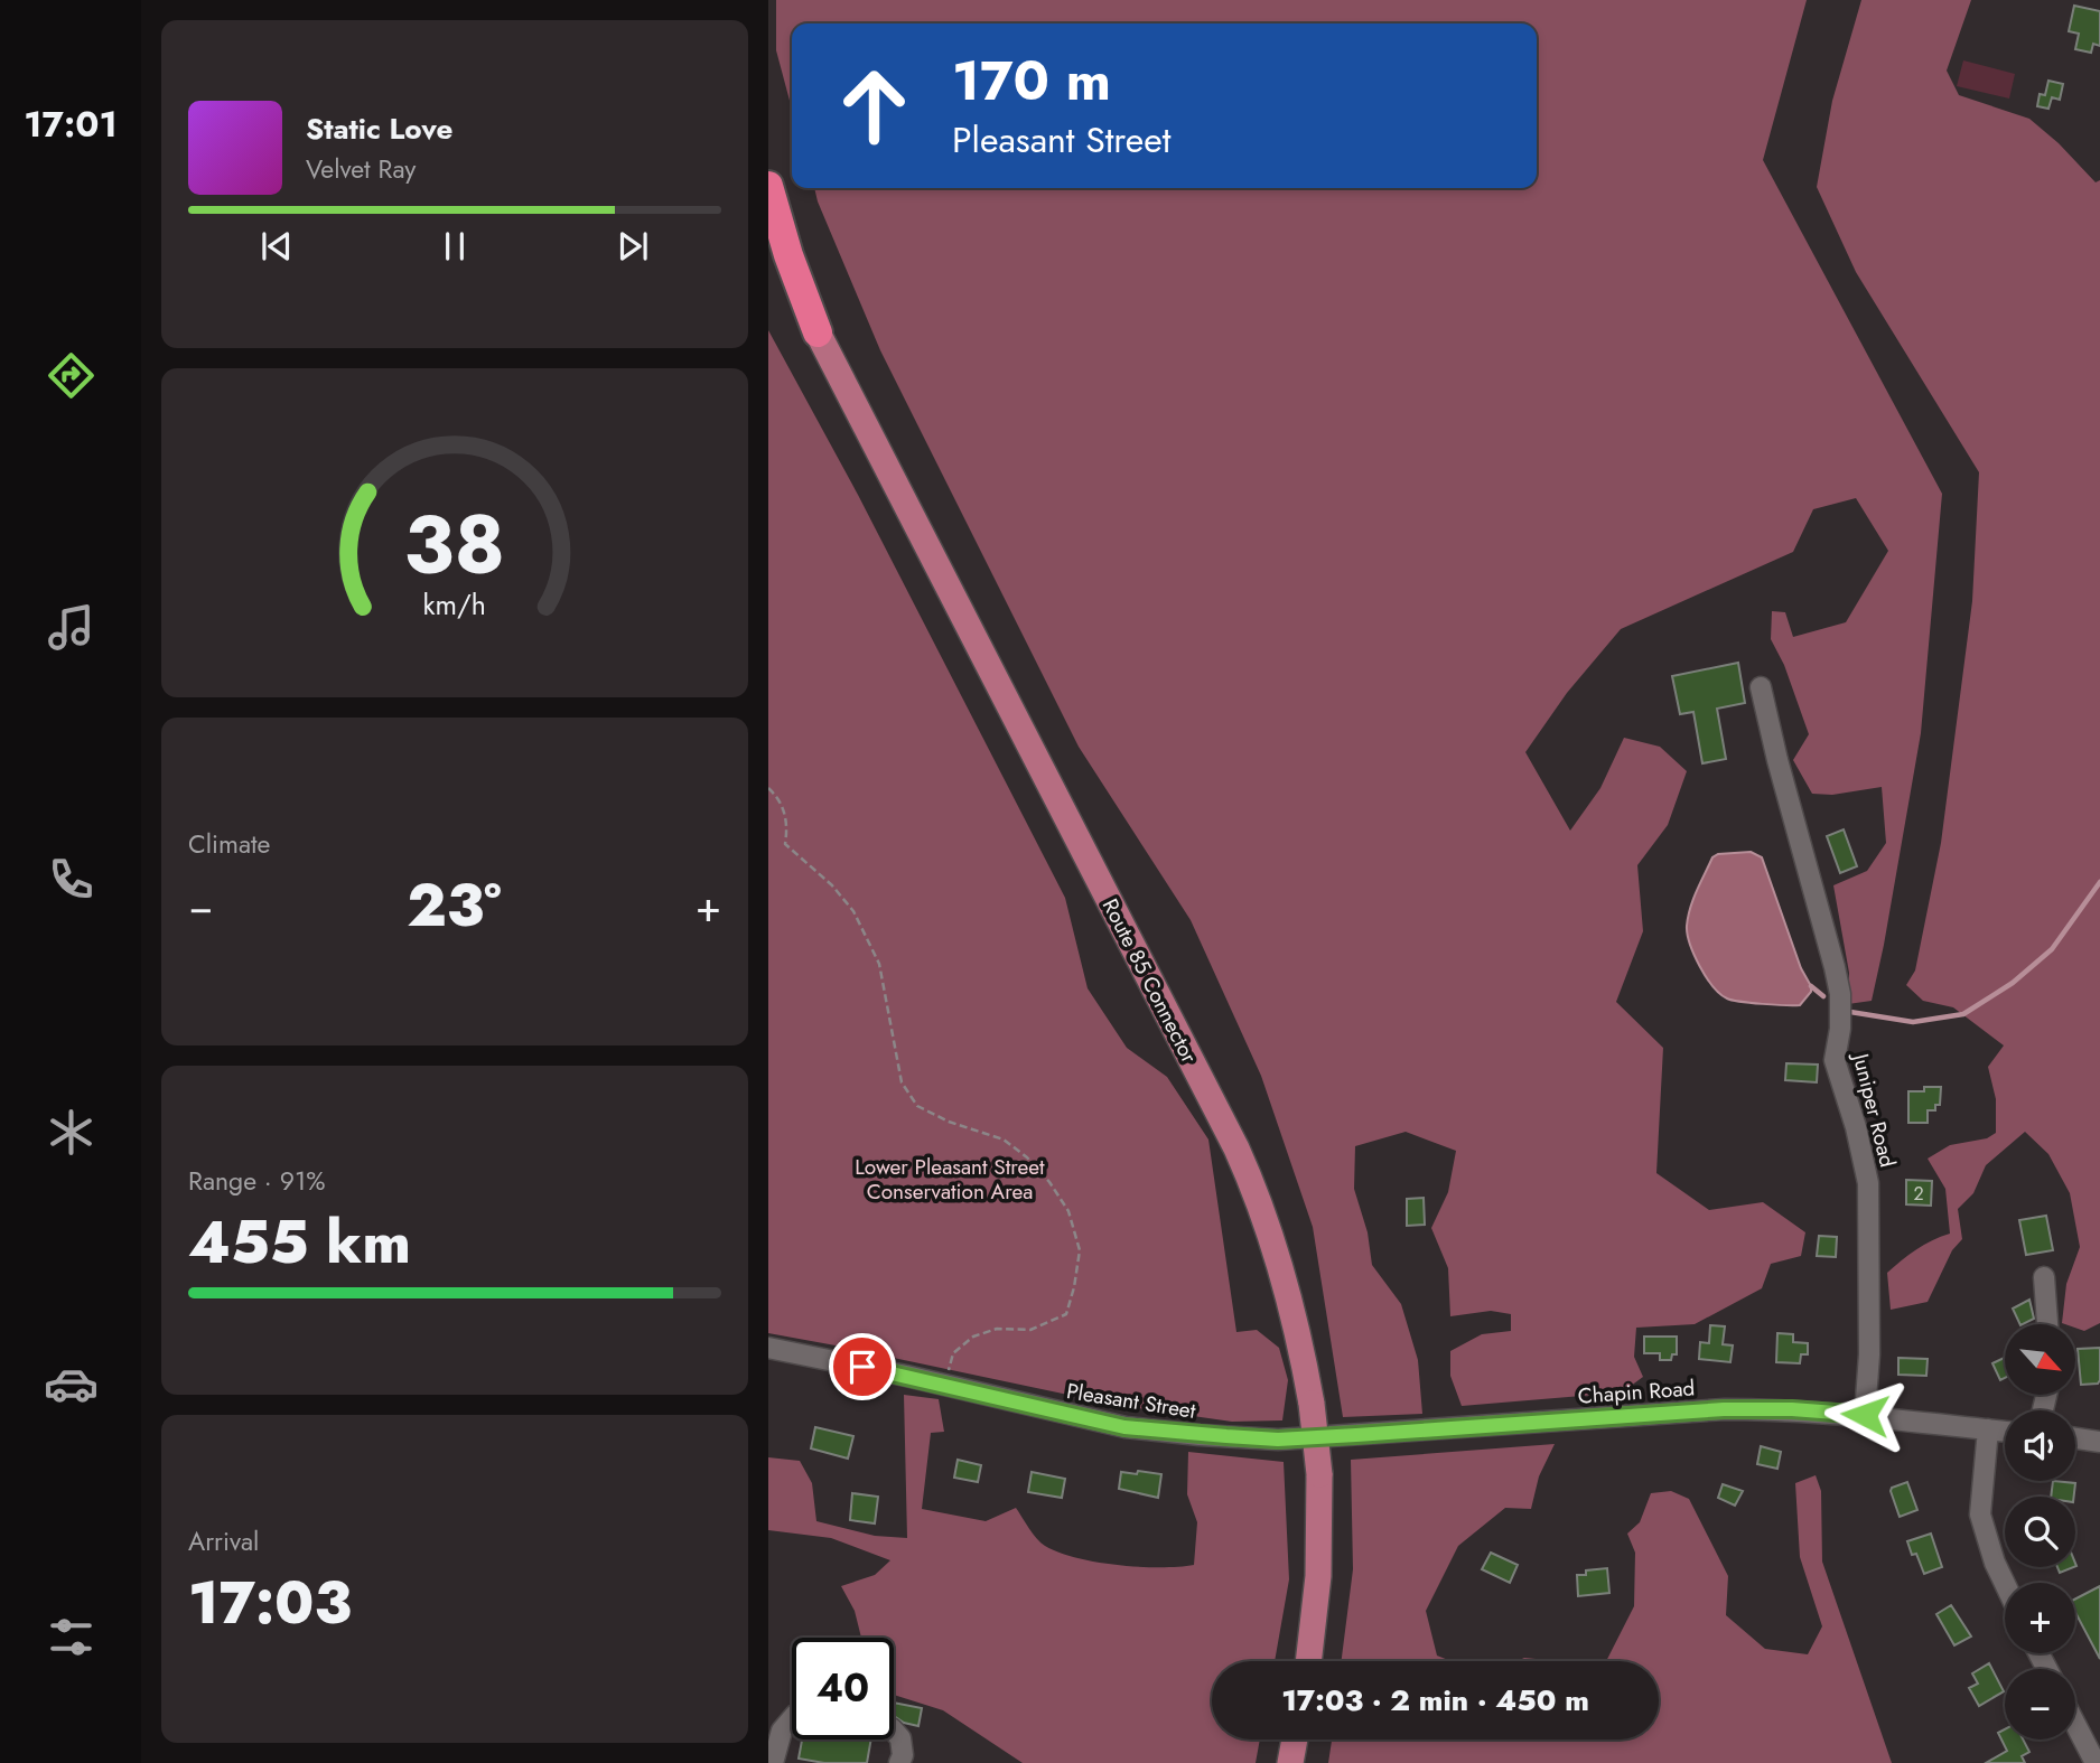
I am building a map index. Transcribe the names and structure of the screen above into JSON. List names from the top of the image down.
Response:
{
  "streets": {
    "highway": ["Route 85 Connector"],
    "street": ["Juniper Road", "Chapin Road", "Pleasant Street"]
  },
  "crossings": [
    ["Juniper Road", "Chapin Road"],
    ["Chapin Road", "Pleasant Street"]
  ],
  "parks": ["Lower Pleasant Street Conservation Area"],
  "house_numbers": ["2"],
  "north": "bottom right",
  "page": {
    "tabs": "17:01",
    "turn": ["170 m", "Pleasant Street"],
    "song": ["Static Love", "Velvet Ray"],
    "tile": [
      "Climate",
      ["Range · 91%", "455 km"],
      ["Arrival", "17:03"]
    ],
    "heat": ["−", "23°", "+"],
    "map_buttons": ["+", "−"],
    "limit": "40",
    "trip": "17:03 · 2 min · 450 m",
    "gauge": ["38", "km/h"]
  }
}
